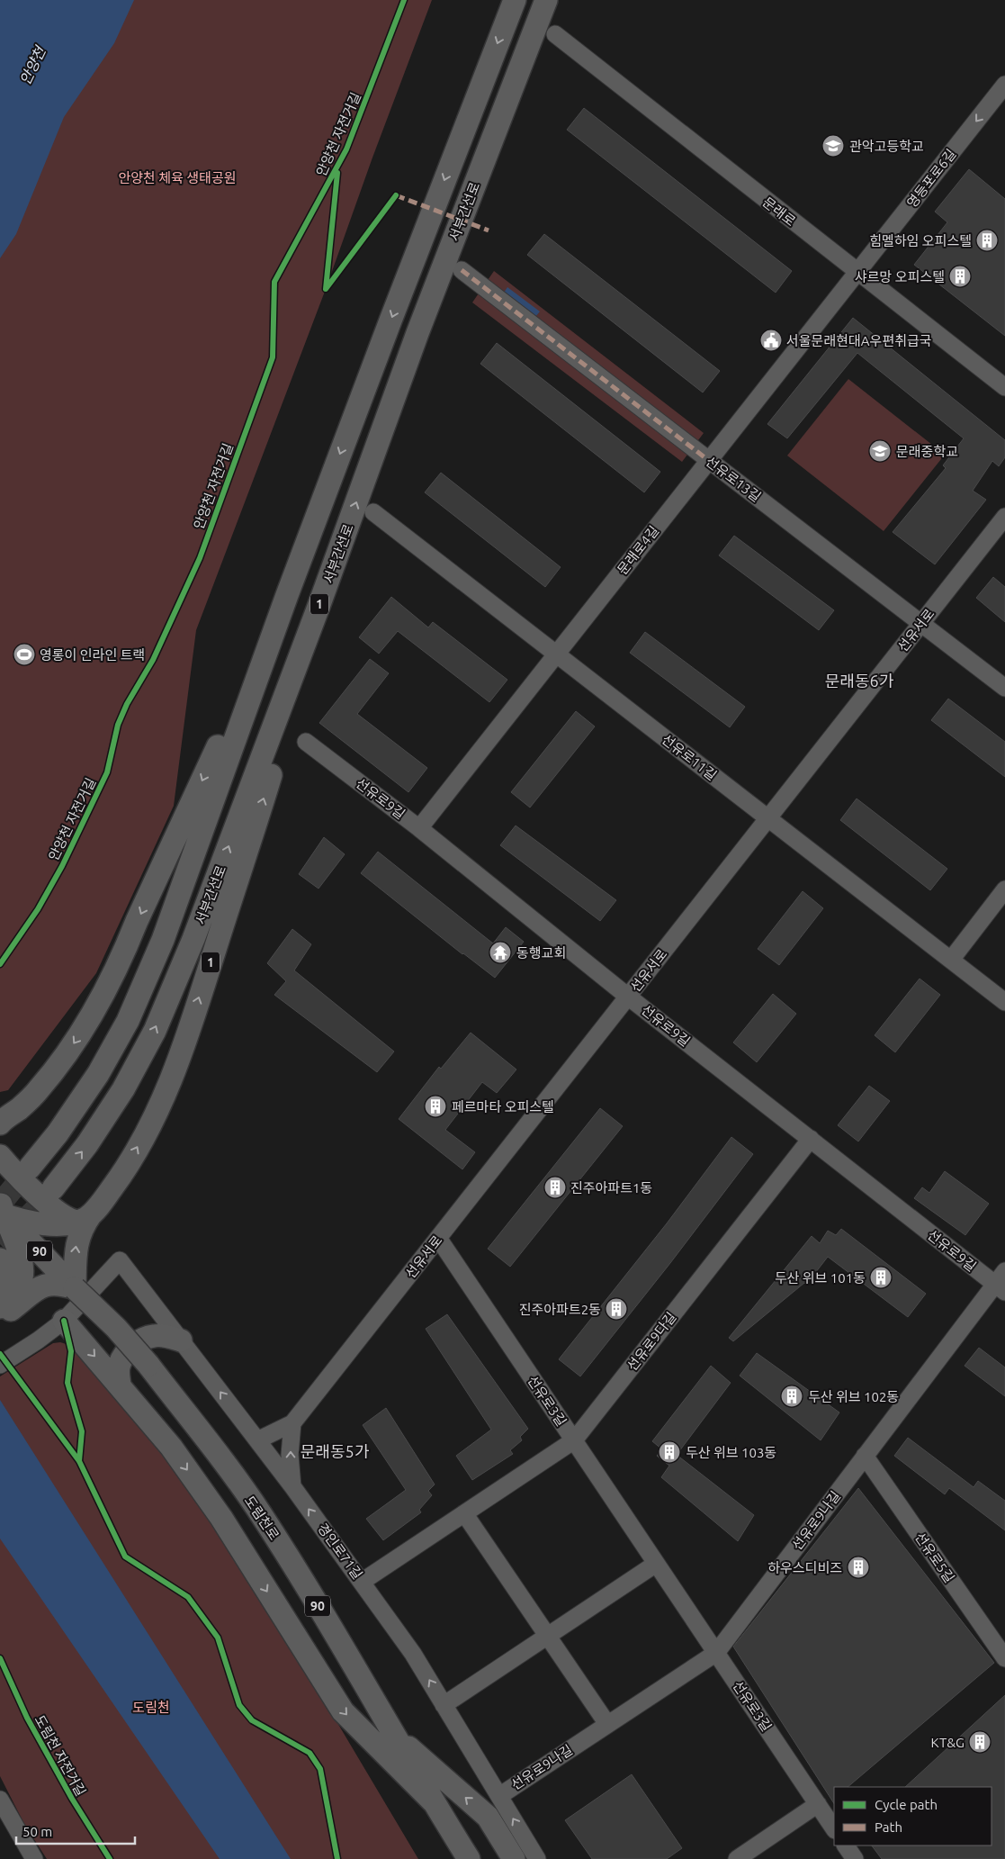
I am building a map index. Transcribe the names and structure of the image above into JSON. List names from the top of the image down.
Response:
{
  "streets": {
    "main road": [
      "서부간선로",
      "1",
      "90",
      "도림천로"
    ],
    "street": [
      "영등포로6길",
      "문래로",
      "선유로13길",
      "문래로4길",
      "선유서로",
      "선유로11길",
      "선유로9길",
      "선유로9다길",
      "선유로3길",
      "선유로9나길",
      "경인로71길",
      "선유로5길"
    ],
    "cycle path": ["안양천 자전거길", "도림천 자전거길"]
  },
  "crossings": [
    ["영등포로6길", "문래로"],
    ["영등포로6길", "문래로4길"],
    ["서부간선로", "1"],
    ["문래로", "문래로4길"],
    ["선유로13길", "문래로4길"],
    ["선유로13길", "선유서로"],
    ["문래로4길", "선유로11길"],
    ["문래로4길", "선유로9길"],
    ["1", "도림천로"],
    ["선유서로", "선유로11길"],
    ["선유서로", "선유로9길"],
    ["선유서로", "선유로3길"],
    ["선유서로", "경인로71길"],
    ["선유로9길", "선유로9다길"],
    ["선유로9길", "선유로9나길"],
    ["선유로9다길", "선유로3길"],
    ["선유로9다길", "경인로71길"],
    ["선유로3길", "선유로9나길"],
    ["선유로9나길", "경인로71길"],
    ["선유로9나길", "선유로5길"]
  ],
  "one_way": ["영등포로6길"],
  "districts": ["문래동6가", "문래동5가"],
  "water": ["안양천"],
  "parks": ["안양천 체육 생태공원", "도림천"],
  "places": {
    "school or university": ["관악고등학교", "문래중학교"],
    "building": [
      "힘멜하임 오피스텔",
      "샤르망 오피스텔",
      "페르마타 오피스텔",
      "진주아파트1동",
      "두산 위브 101동",
      "진주아파트2동",
      "두산 위브 102동",
      "두산 위브 103동",
      "하우스디비즈",
      "KT&G"
    ],
    "public building": ["서울문래현대A우편취급국"],
    "sports": ["영롱이 인라인 트랙"],
    "temple": ["동행교회"]
  },
  "legend": ["Cycle path", "Path"],
  "scale_bar": "50 m"
}
